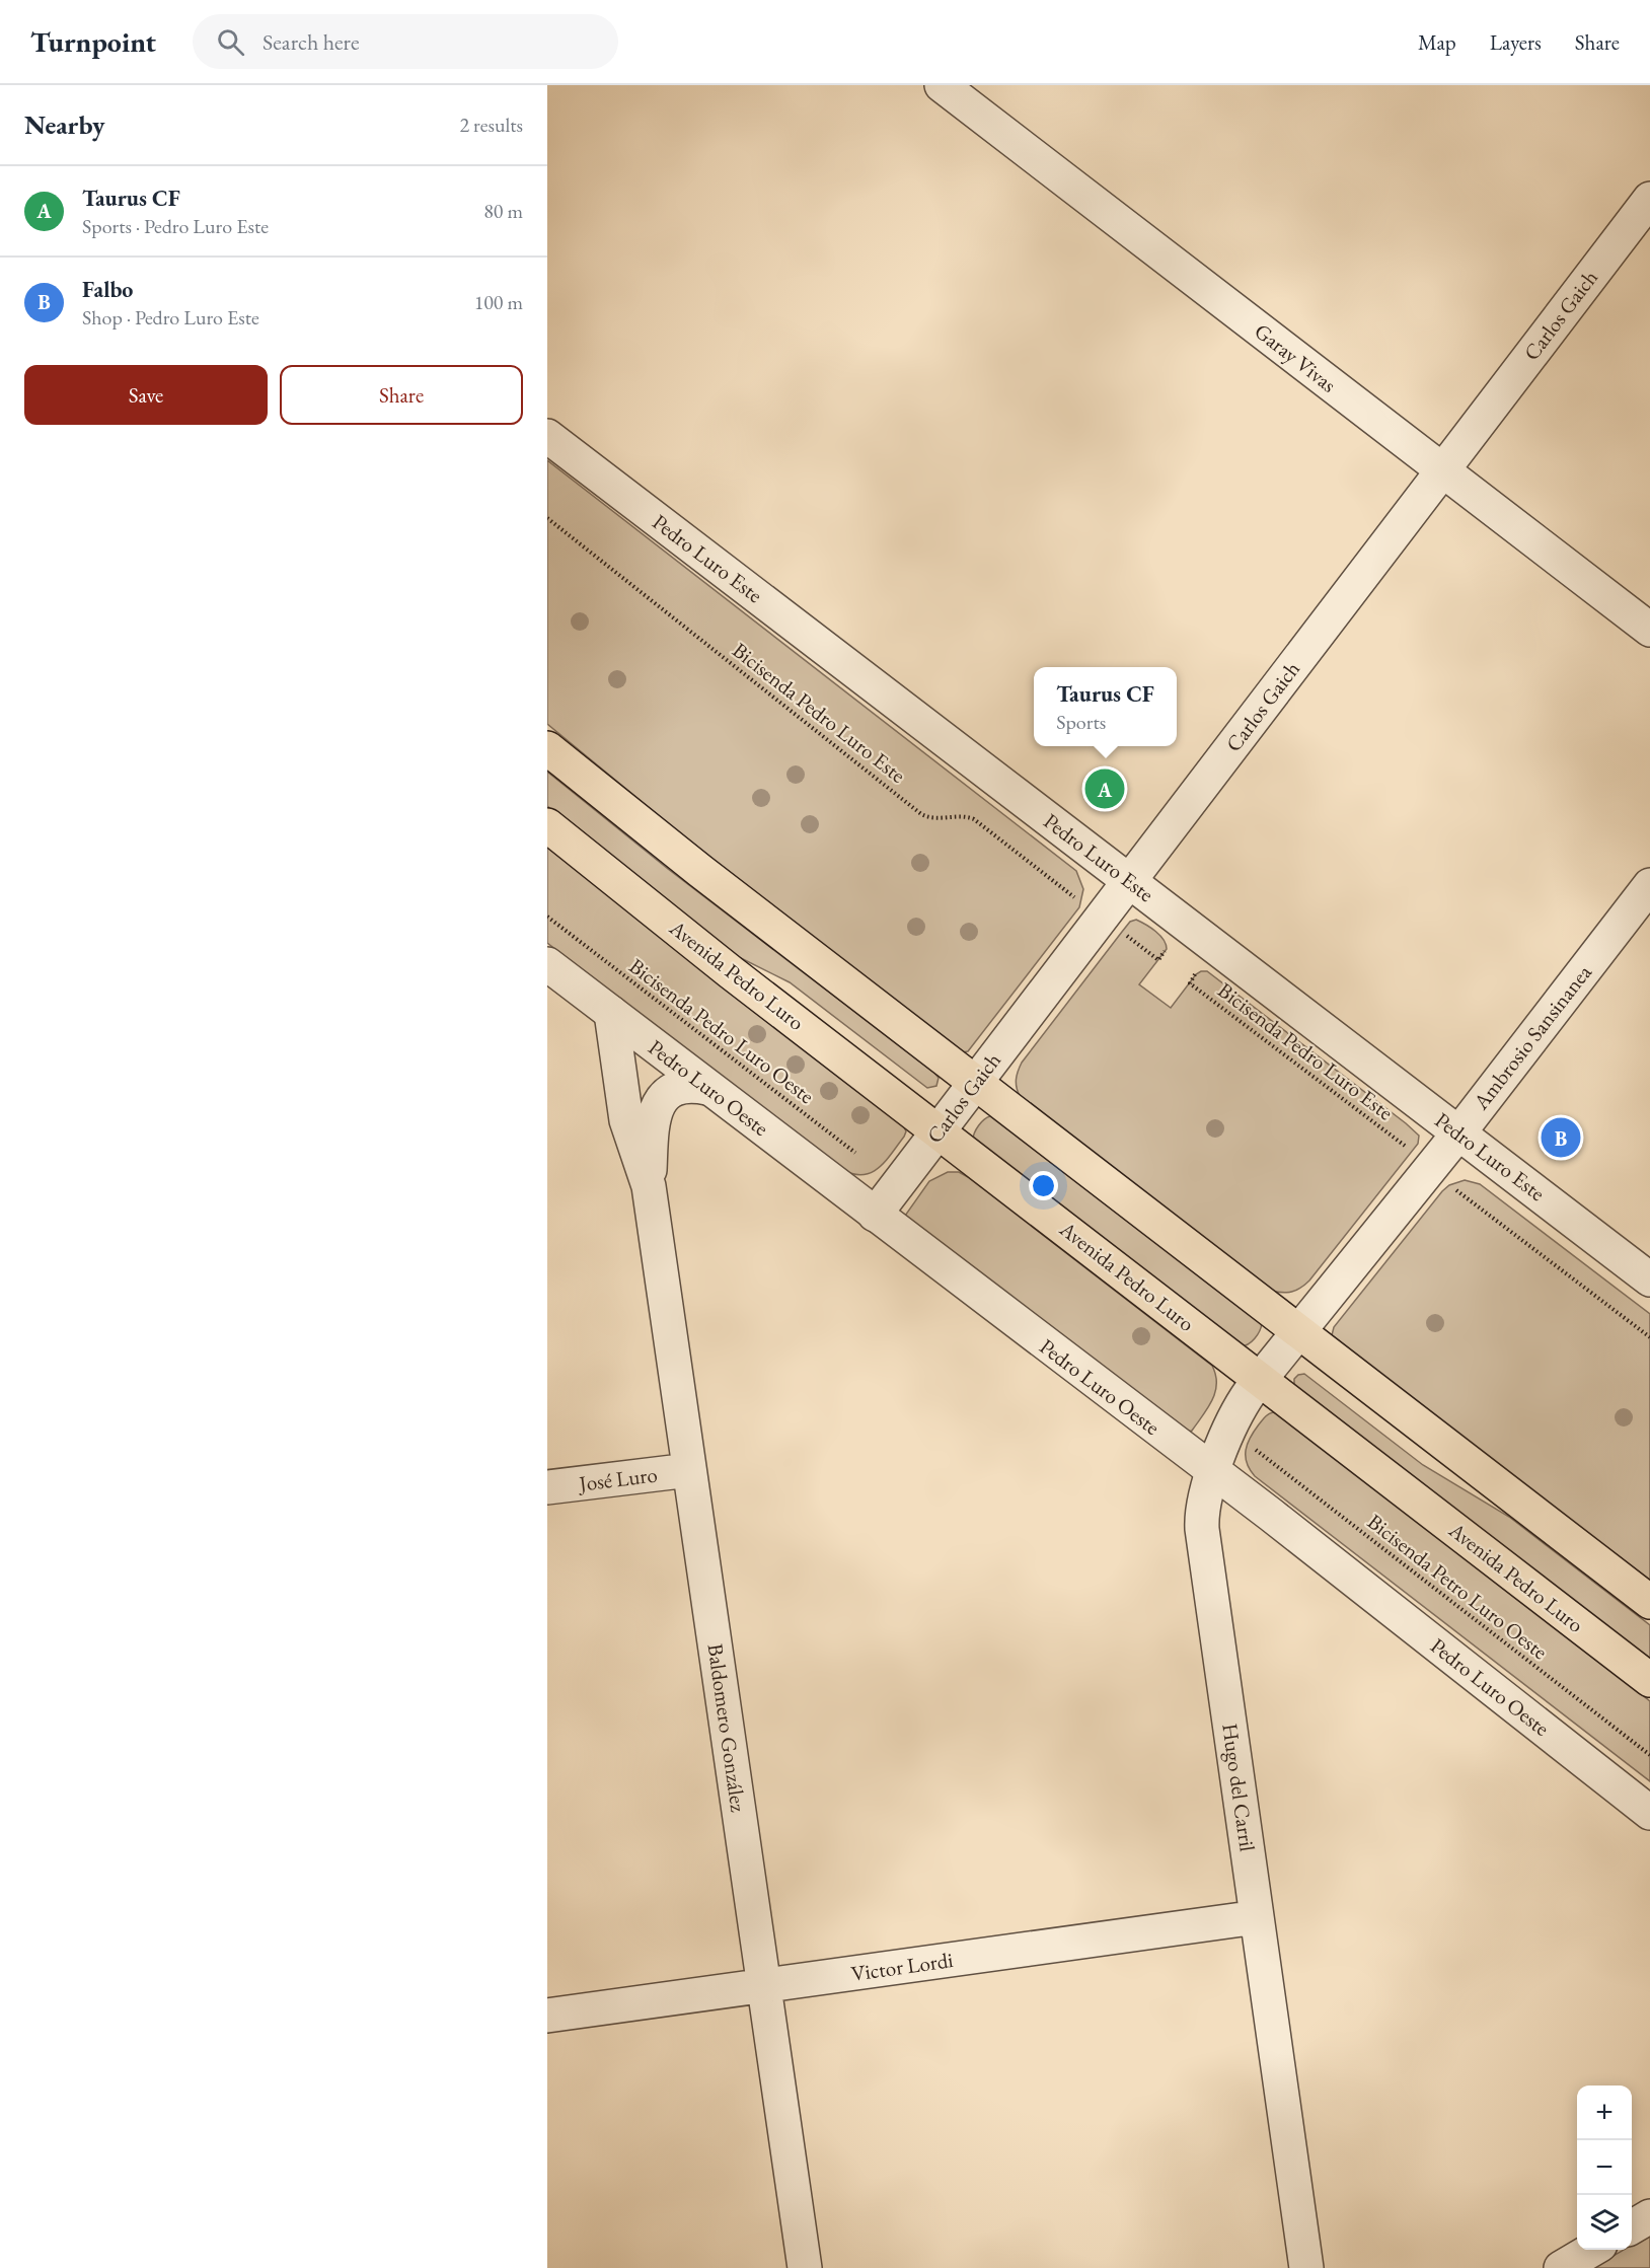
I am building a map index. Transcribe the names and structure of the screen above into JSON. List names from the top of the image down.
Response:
{
  "streets": {
    "main road": ["Avenida Pedro Luro"],
    "street": [
      "Carlos Gaich",
      "Garay Vivas",
      "Pedro Luro Este",
      "Ambrosio Sansinanea",
      "Pedro Luro Oeste",
      "José Luro",
      "Baldomero González",
      "Hugo del Carril",
      "Victor Lordi"
    ],
    "path": ["Bicisenda Pedro Luro Este", "Bicisenda Pedro Luro Oeste", "Bicisenda Petro Luro Oeste"]
  },
  "crossings": [
    ["Carlos Gaich", "Garay Vivas"],
    ["Carlos Gaich", "Pedro Luro Este"],
    ["Carlos Gaich", "Avenida Pedro Luro"],
    ["Carlos Gaich", "Pedro Luro Oeste"],
    ["Pedro Luro Este", "Ambrosio Sansinanea"],
    ["Avenida Pedro Luro", "Hugo del Carril"],
    ["Ambrosio Sansinanea", "Hugo del Carril"],
    ["Pedro Luro Oeste", "Baldomero González"],
    ["Pedro Luro Oeste", "Hugo del Carril"],
    ["José Luro", "Baldomero González"],
    ["Baldomero González", "Victor Lordi"],
    ["Hugo del Carril", "Victor Lordi"]
  ],
  "page": {
    "header": "Turnpoint",
    "search": "Search here",
    "nav": ["Map", "Layers", "Share"],
    "heading": ["Nearby", "2 results"],
    "list": [
      {
        "mark": "A",
        "name": "Taurus CF",
        "note": "Sports · Pedro Luro Este",
        "value": "80 m"
      },
      {
        "mark": "B",
        "name": "Falbo",
        "note": "Shop · Pedro Luro Este",
        "value": "100 m"
      }
    ],
    "buttons": ["Save", "Share"],
    "popup": ["Taurus CF", "Sports"],
    "pins": ["A", "B"],
    "map_buttons": ["+", "−"]
  }
}
